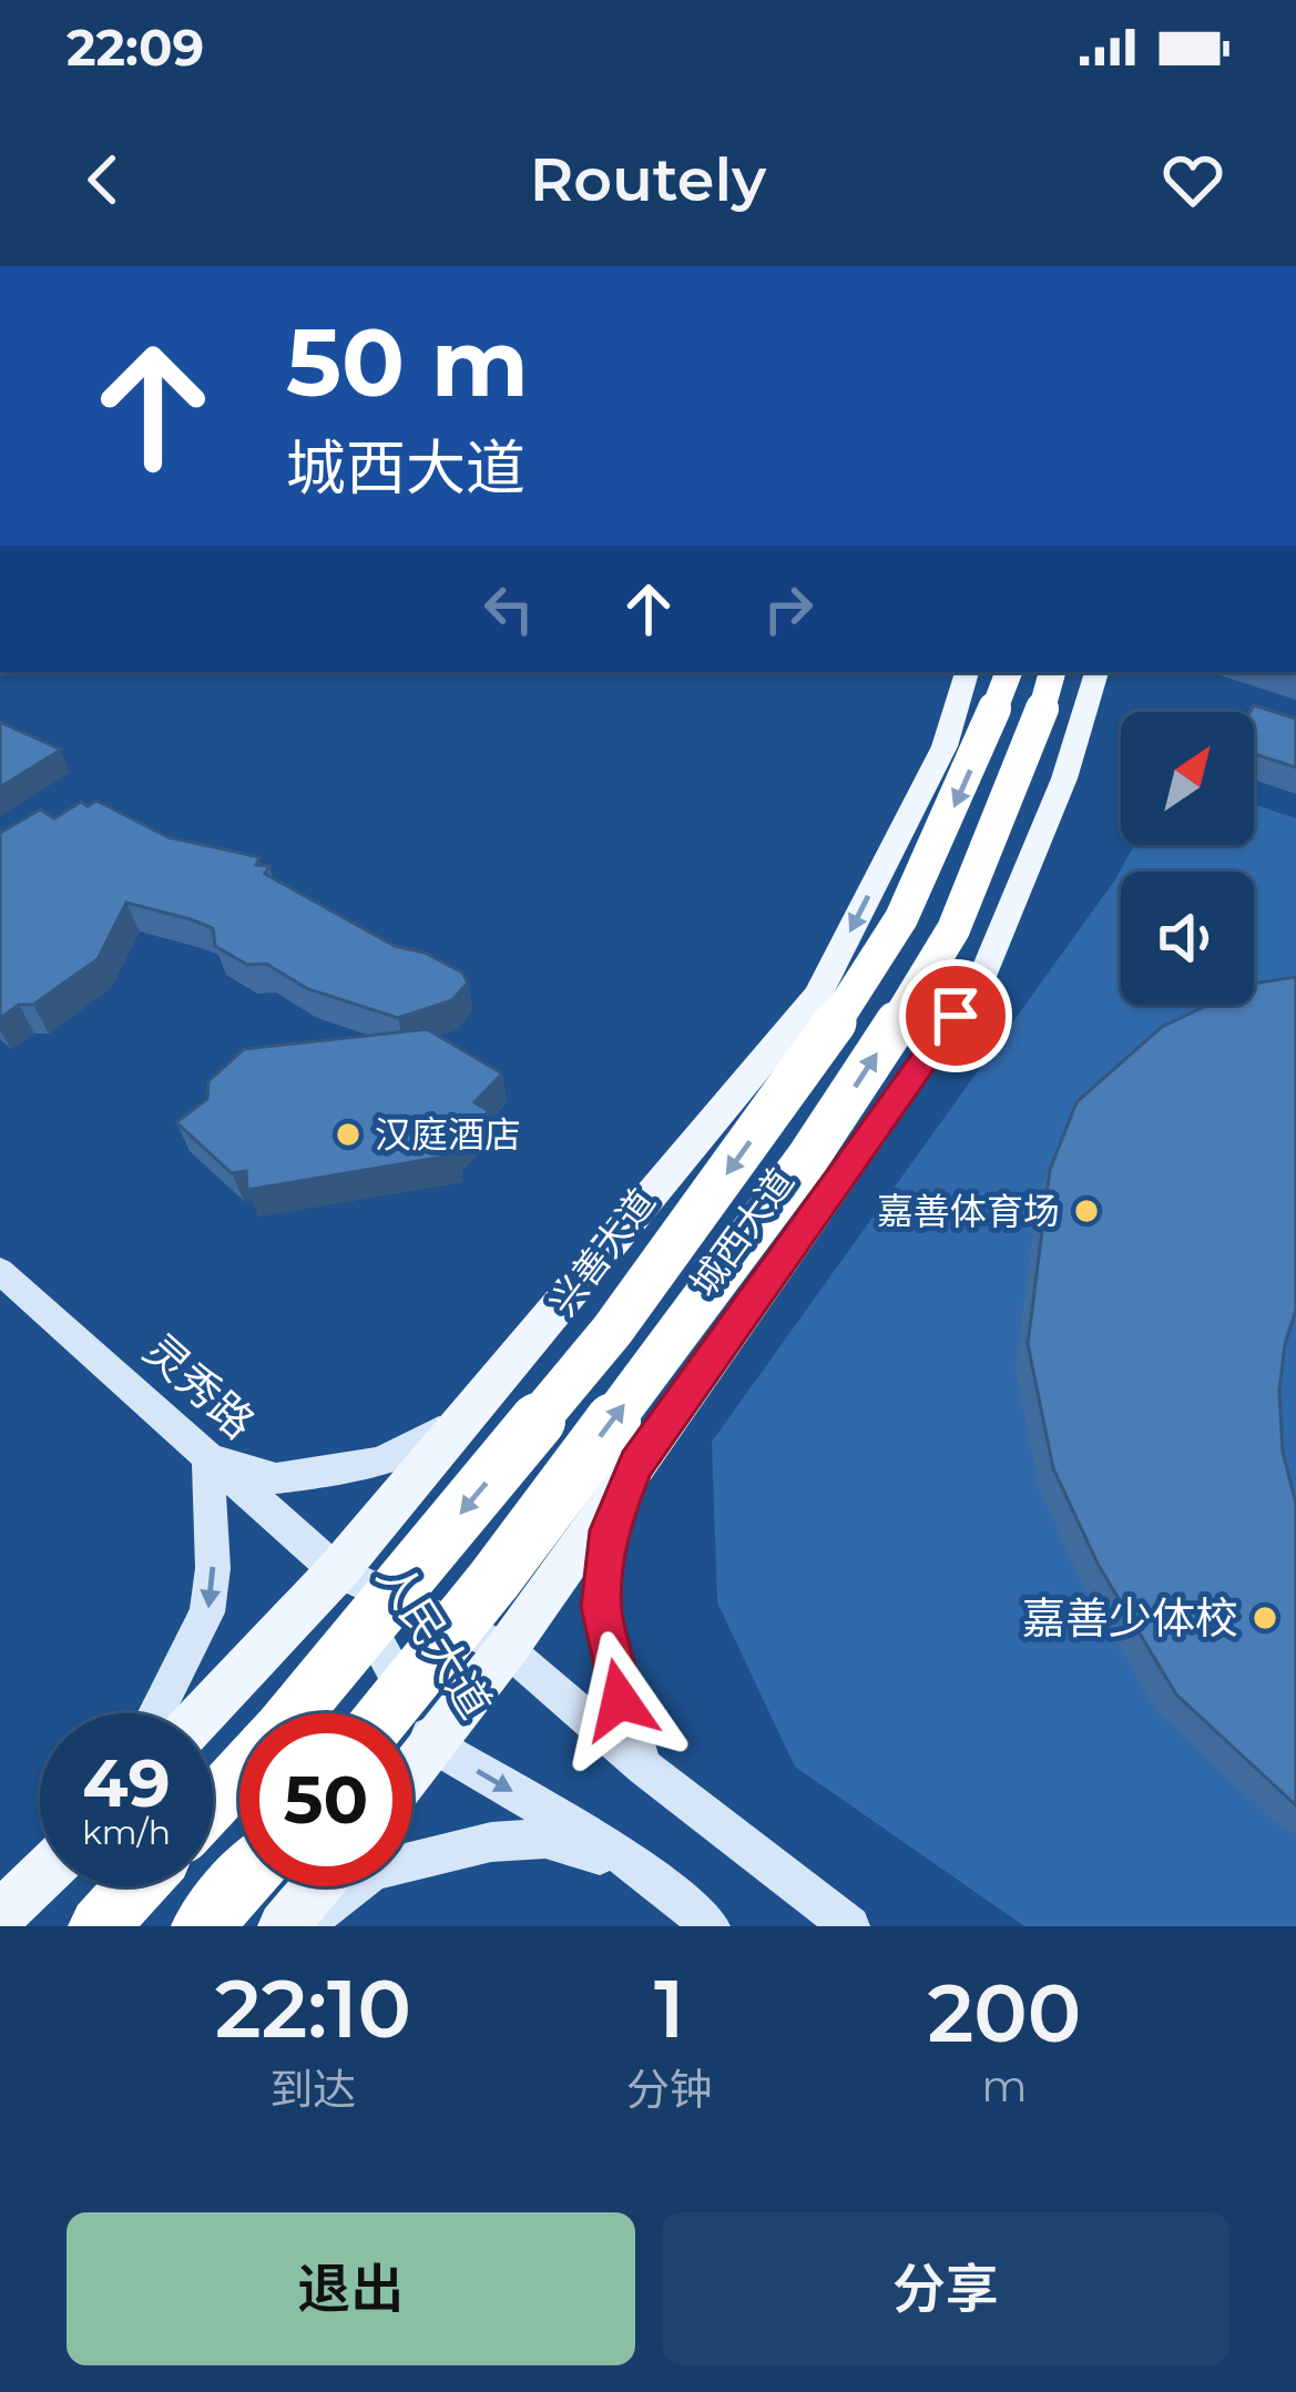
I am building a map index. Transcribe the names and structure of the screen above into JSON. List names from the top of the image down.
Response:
{
  "streets": {
    "highway": ["兴善大道"],
    "main road": ["城西大道", "灵秀路", "人民大道"]
  },
  "crossings": [
    ["城西大道", "人民大道"],
    ["灵秀路", "人民大道"]
  ],
  "places": ["汉庭酒店", "嘉善体育场", "嘉善少体校"],
  "north": "top right",
  "page": {
    "status": "22:09",
    "header": "Routely",
    "turn": ["50 m", "城西大道"],
    "speed": "49 km/h",
    "limit": "50",
    "eta": [
      "22:10",
      "到达",
      "1",
      "分钟",
      "200",
      "m"
    ],
    "buttons": ["退出", "分享"]
  }
}
